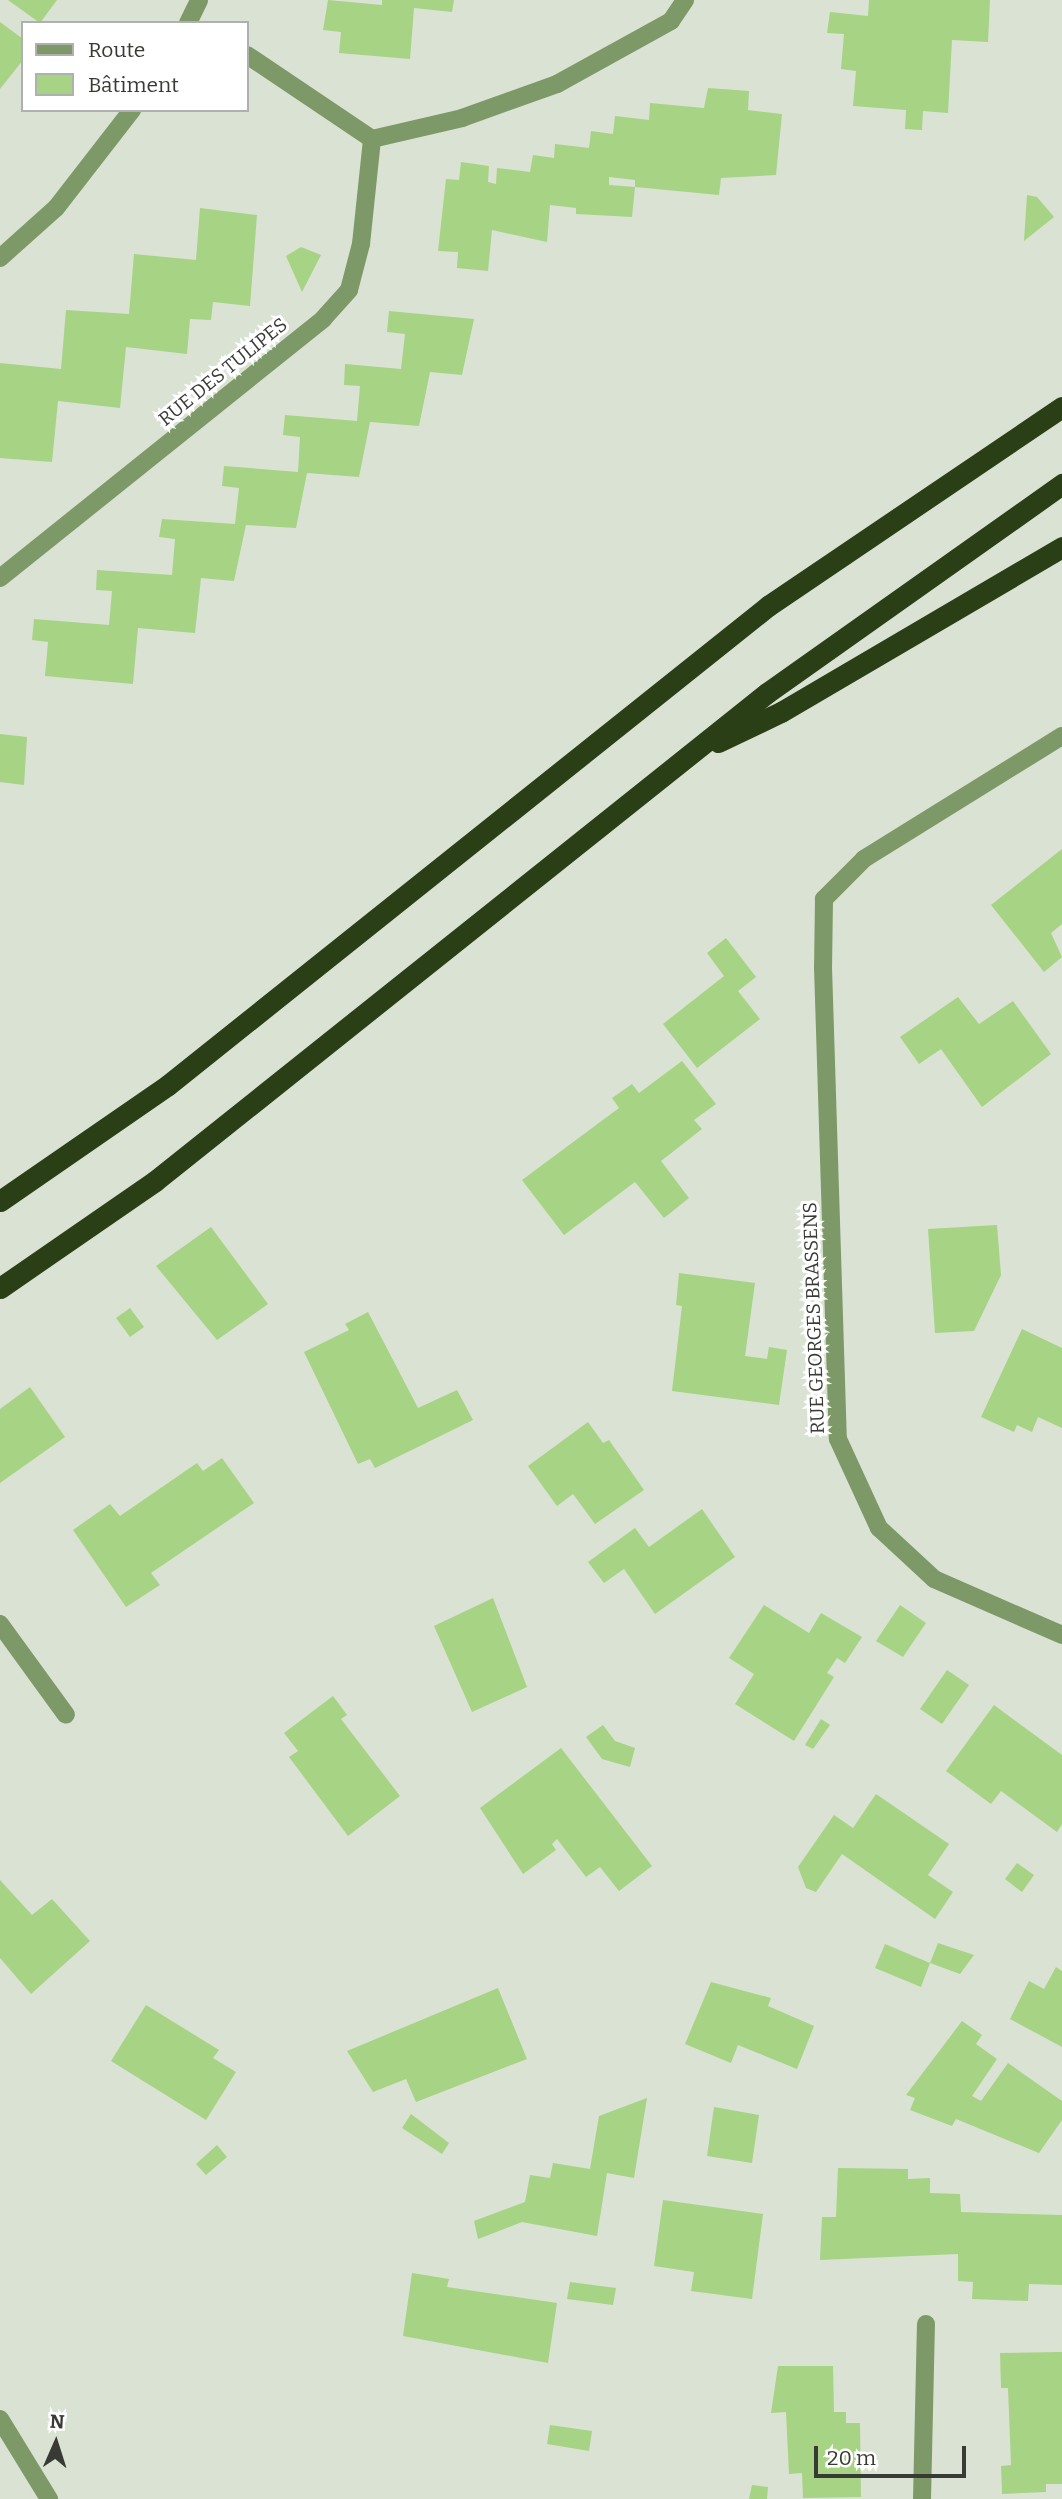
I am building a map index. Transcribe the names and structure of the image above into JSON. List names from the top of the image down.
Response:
{
  "streets": {
    "street": ["RUE DES TULIPES", "RUE GEORGES BRASSENS"]
  },
  "legend": ["Route", "Bâtiment"],
  "scale_bar": "20 m",
  "north": "top"
}
